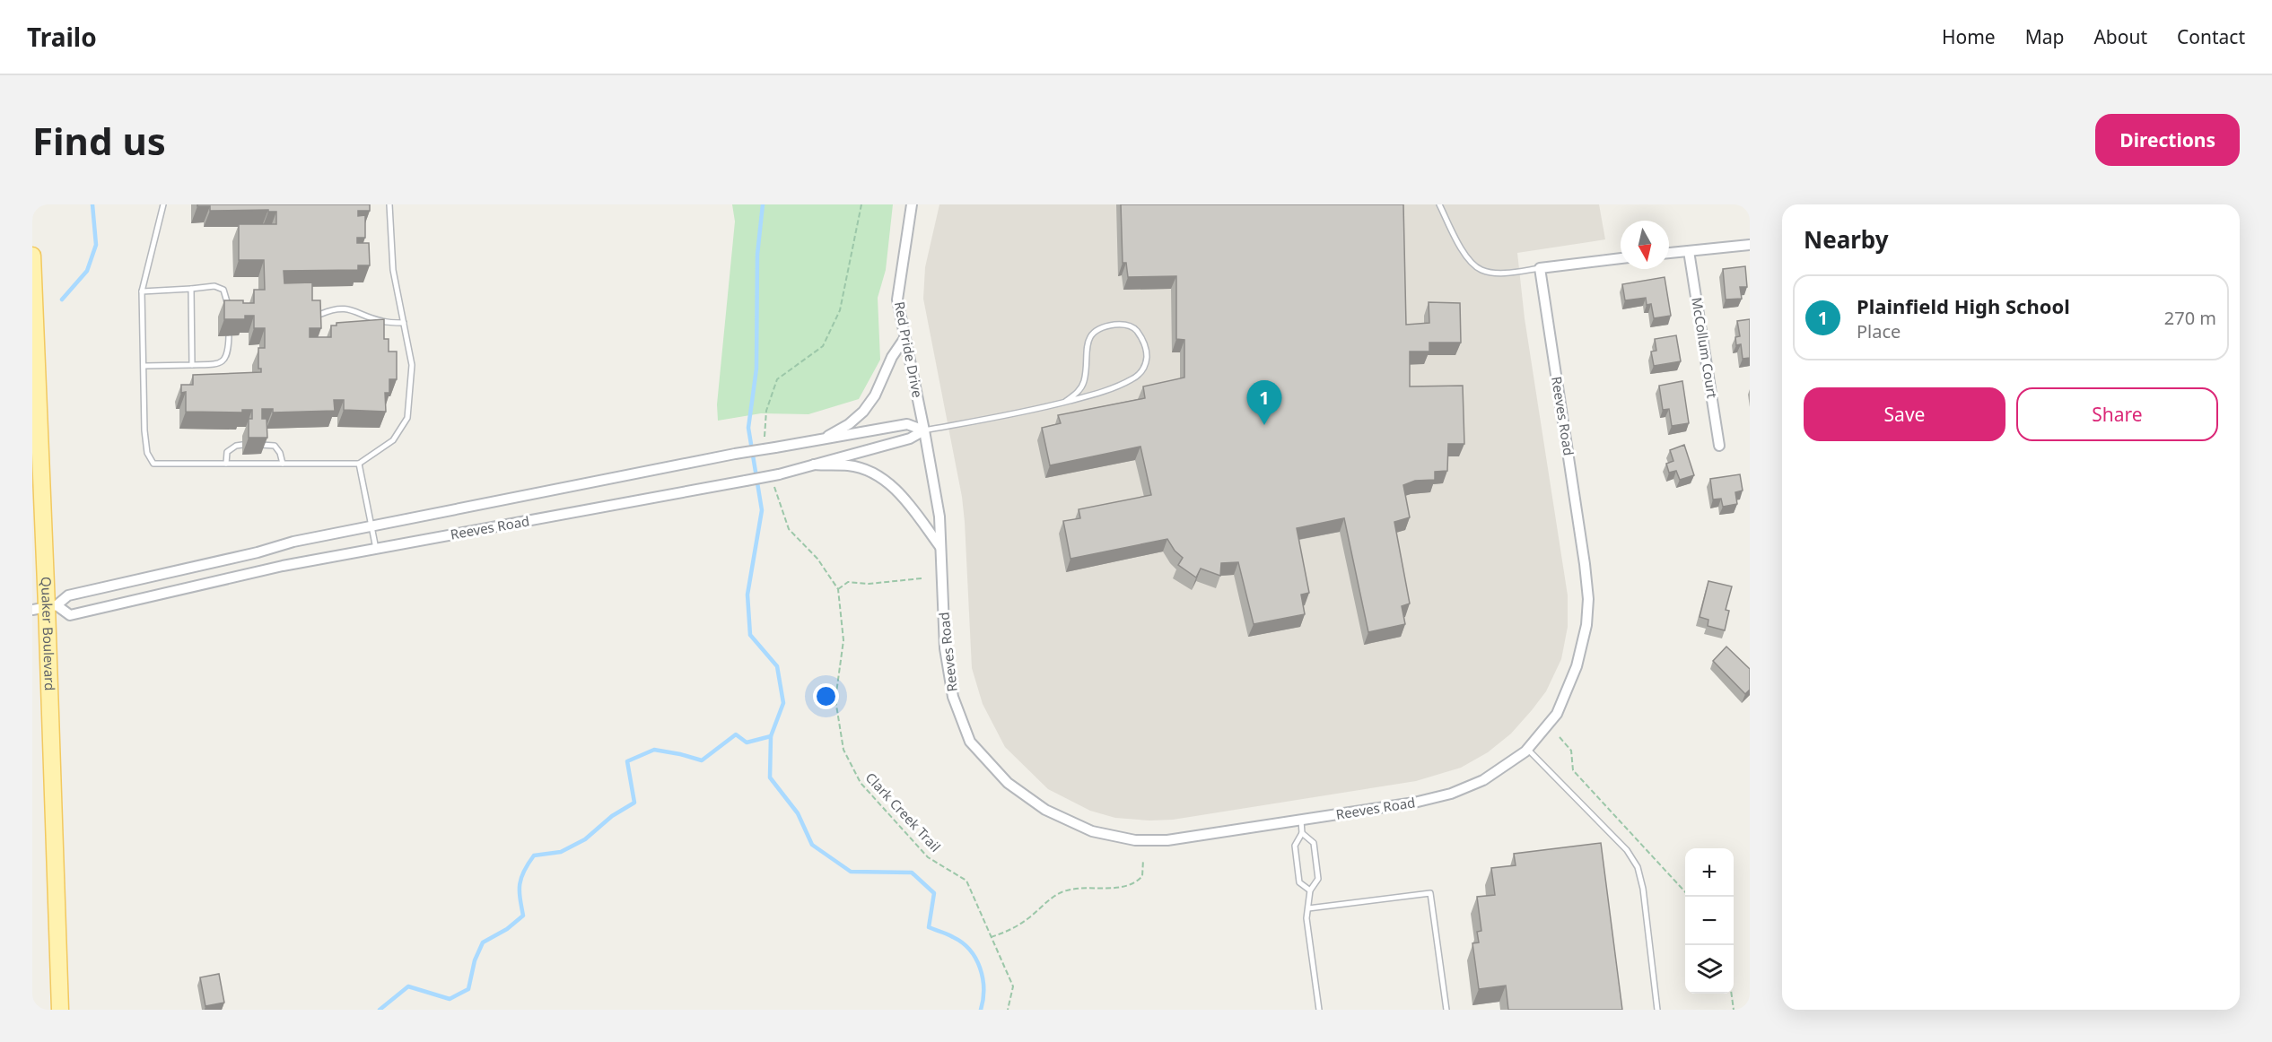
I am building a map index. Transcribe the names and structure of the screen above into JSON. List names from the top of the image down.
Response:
{
  "streets": {
    "main road": ["Quaker Boulevard"],
    "street": ["McCollum Court", "Red Pride Drive", "Reeves Road"],
    "path": ["Clark Creek Trail"]
  },
  "crossings": [
    ["Red Pride Drive", "Reeves Road"],
    ["Reeves Road", "Quaker Boulevard"],
    ["Reeves Road", "Clark Creek Trail"]
  ],
  "north": "bottom",
  "page": {
    "header": "Trailo",
    "nav": [
      "Home",
      "Map",
      "About",
      "Contact"
    ],
    "buttons": [
      "Directions",
      ["Save", "Share"]
    ],
    "title": "Find us",
    "heading": "Nearby",
    "list": [
      {
        "mark": "1",
        "name": "Plainfield High School",
        "note": "Place",
        "value": "270 m"
      }
    ],
    "pins": "1",
    "map_buttons": ["+", "−"]
  }
}
